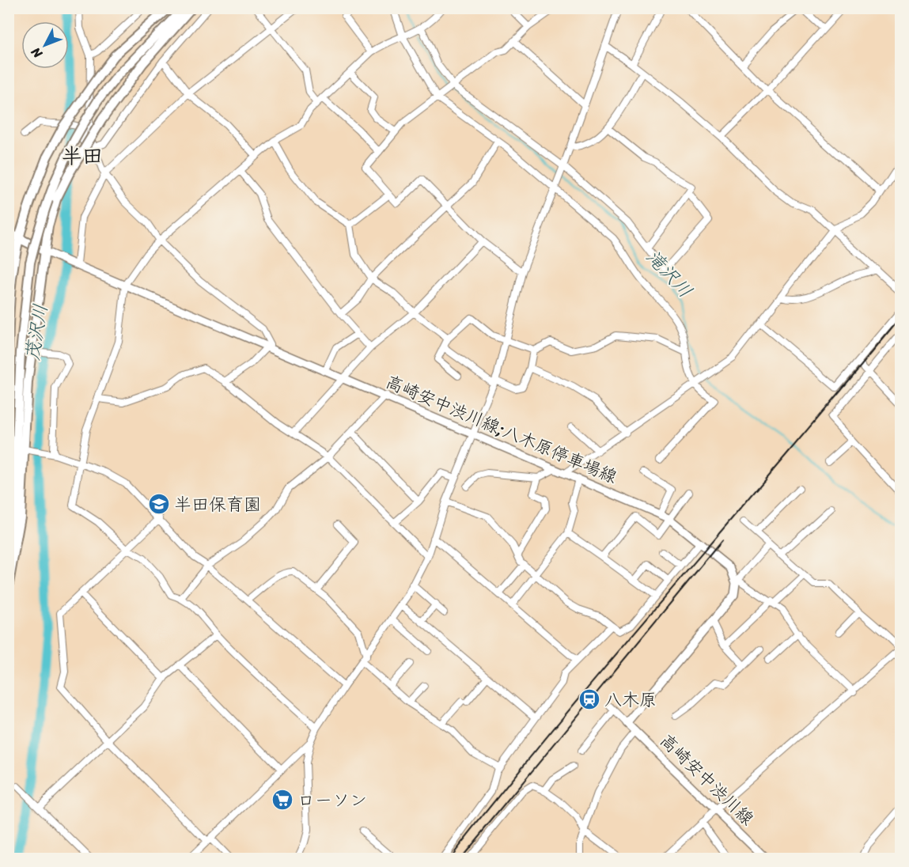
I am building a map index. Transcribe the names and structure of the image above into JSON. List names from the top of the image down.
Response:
{
  "streets": {
    "main road": ["高崎安中渋川線;八木原停車場線", "高崎安中渋川線"]
  },
  "districts": ["半田"],
  "water": ["滝沢川", "茂沢川"],
  "places": {
    "school or university": ["半田保育園"],
    "station": ["八木原"],
    "supermarket": ["ローソン"]
  },
  "north": "bottom left"
}
